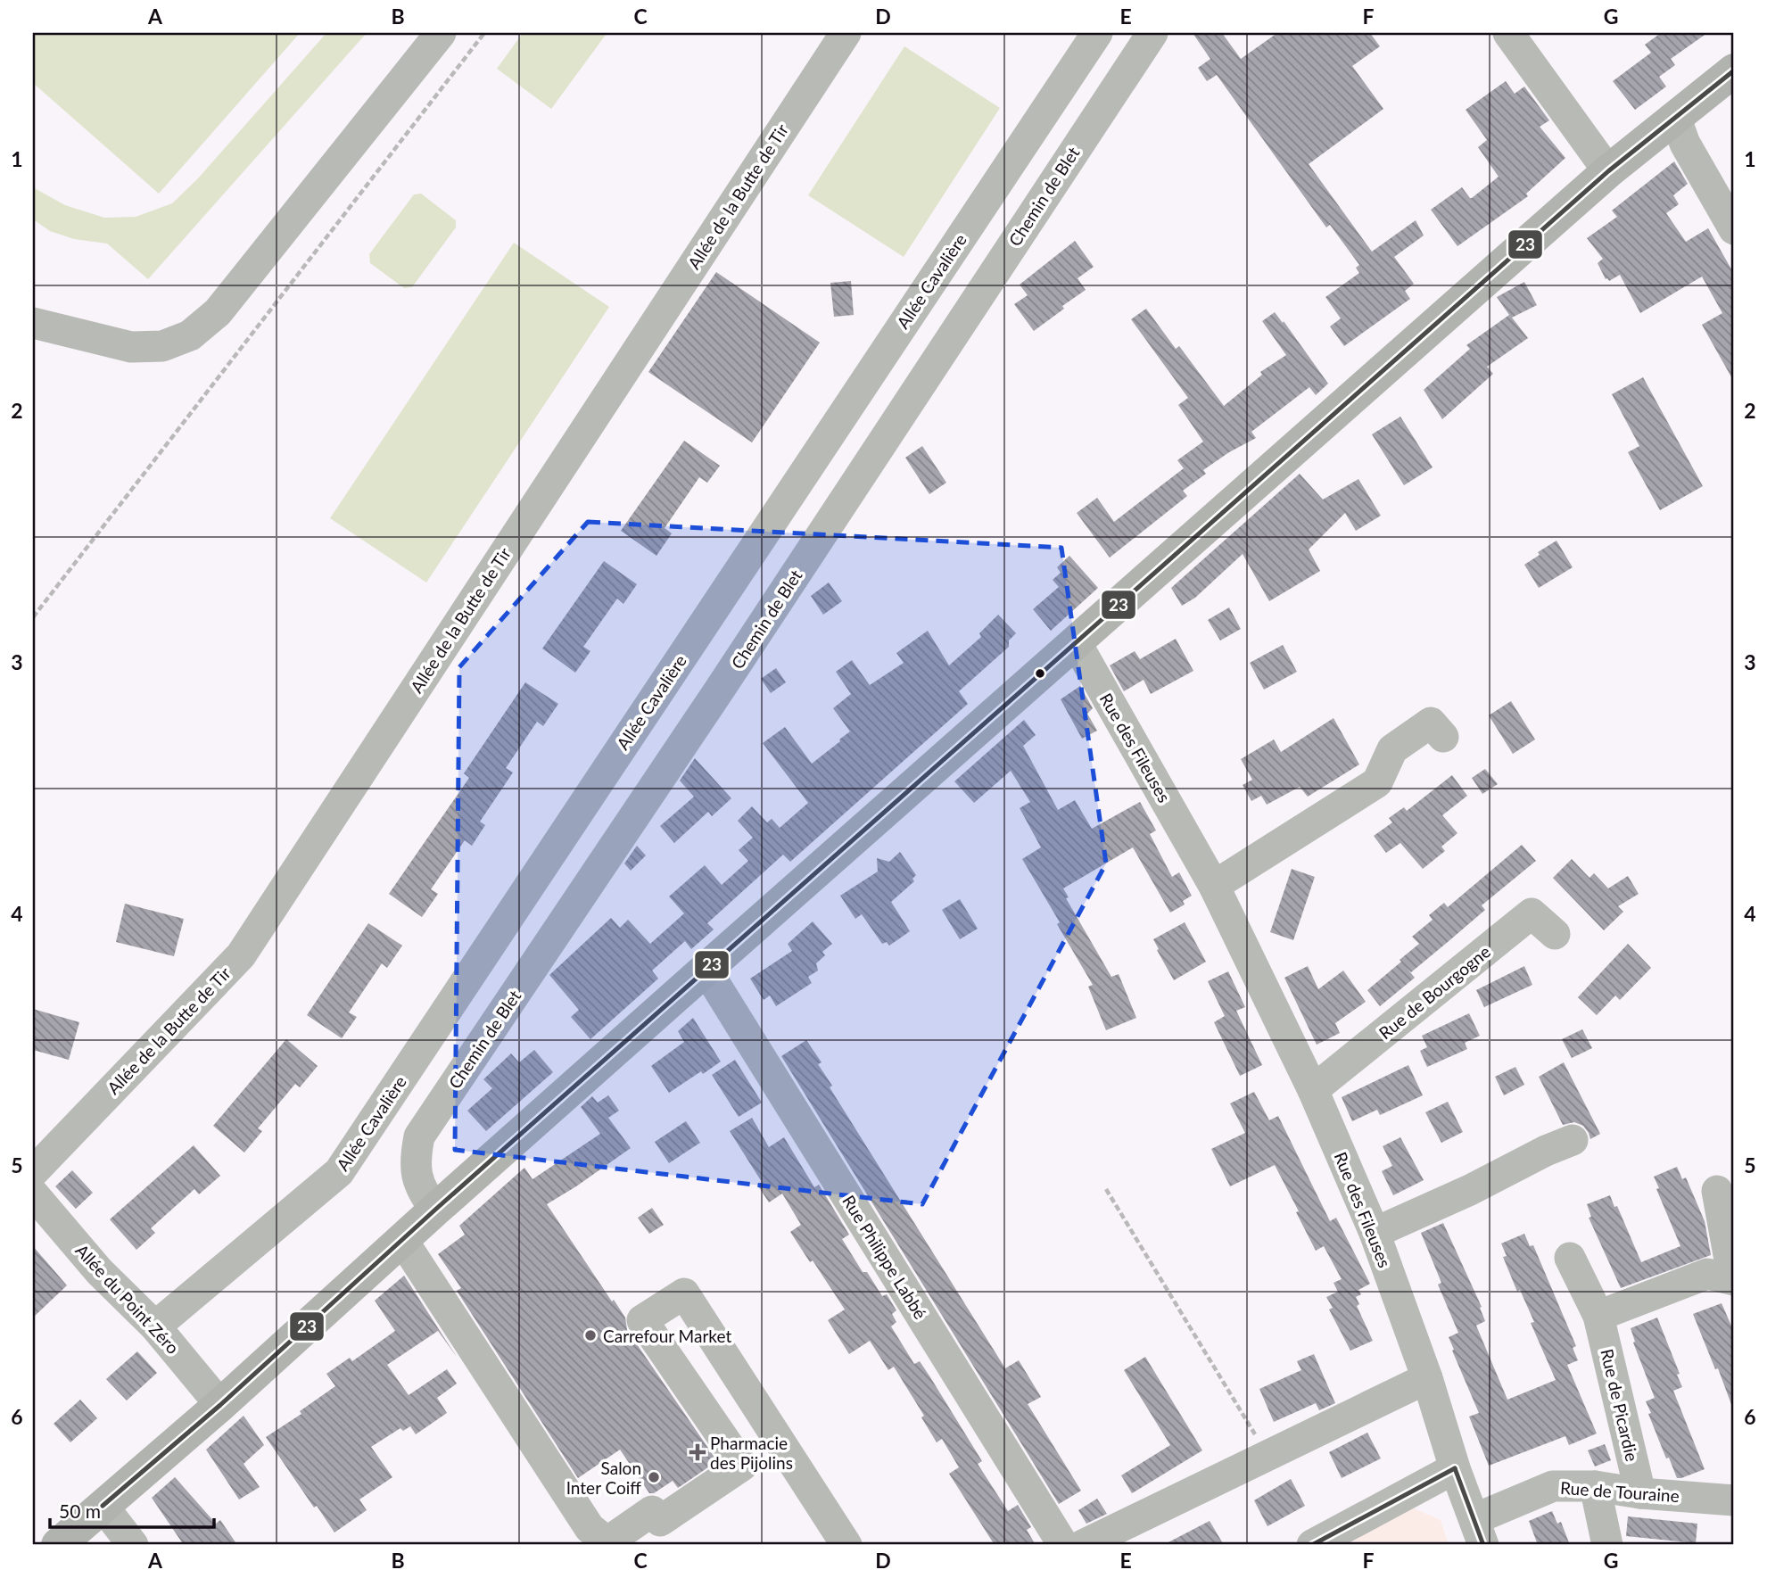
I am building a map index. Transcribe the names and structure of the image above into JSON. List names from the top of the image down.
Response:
{
  "streets": {
    "street": [
      "Allée de la Butte de Tir",
      "Chemin de Blet",
      "Allée Cavalière",
      "Rue des Fileuses",
      "Rue de Bourgogne",
      "Rue Philippe Labbé",
      "Allée du Point Zéro",
      "Rue de Picardie",
      "Rue de Touraine"
    ]
  },
  "crossings": [
    ["Allée Cavalière", "Allée du Point Zéro"],
    ["Rue des Fileuses", "Rue de Bourgogne"],
    ["Rue des Fileuses", "Rue de Touraine"],
    ["Rue de Picardie", "Rue de Touraine"]
  ],
  "places": {
    "other": ["Carrefour Market", "Salon Inter Coiff"],
    "health": ["Pharmacie des Pijolins"]
  },
  "lines": ["transit line 23"],
  "scale_bar": "50 m",
  "grid": {
    "columns": [
      "A",
      "B",
      "C",
      "D",
      "E",
      "F",
      "G"
    ],
    "rows": [
      "1",
      "2",
      "3",
      "4",
      "5",
      "6"
    ]
  }
}
